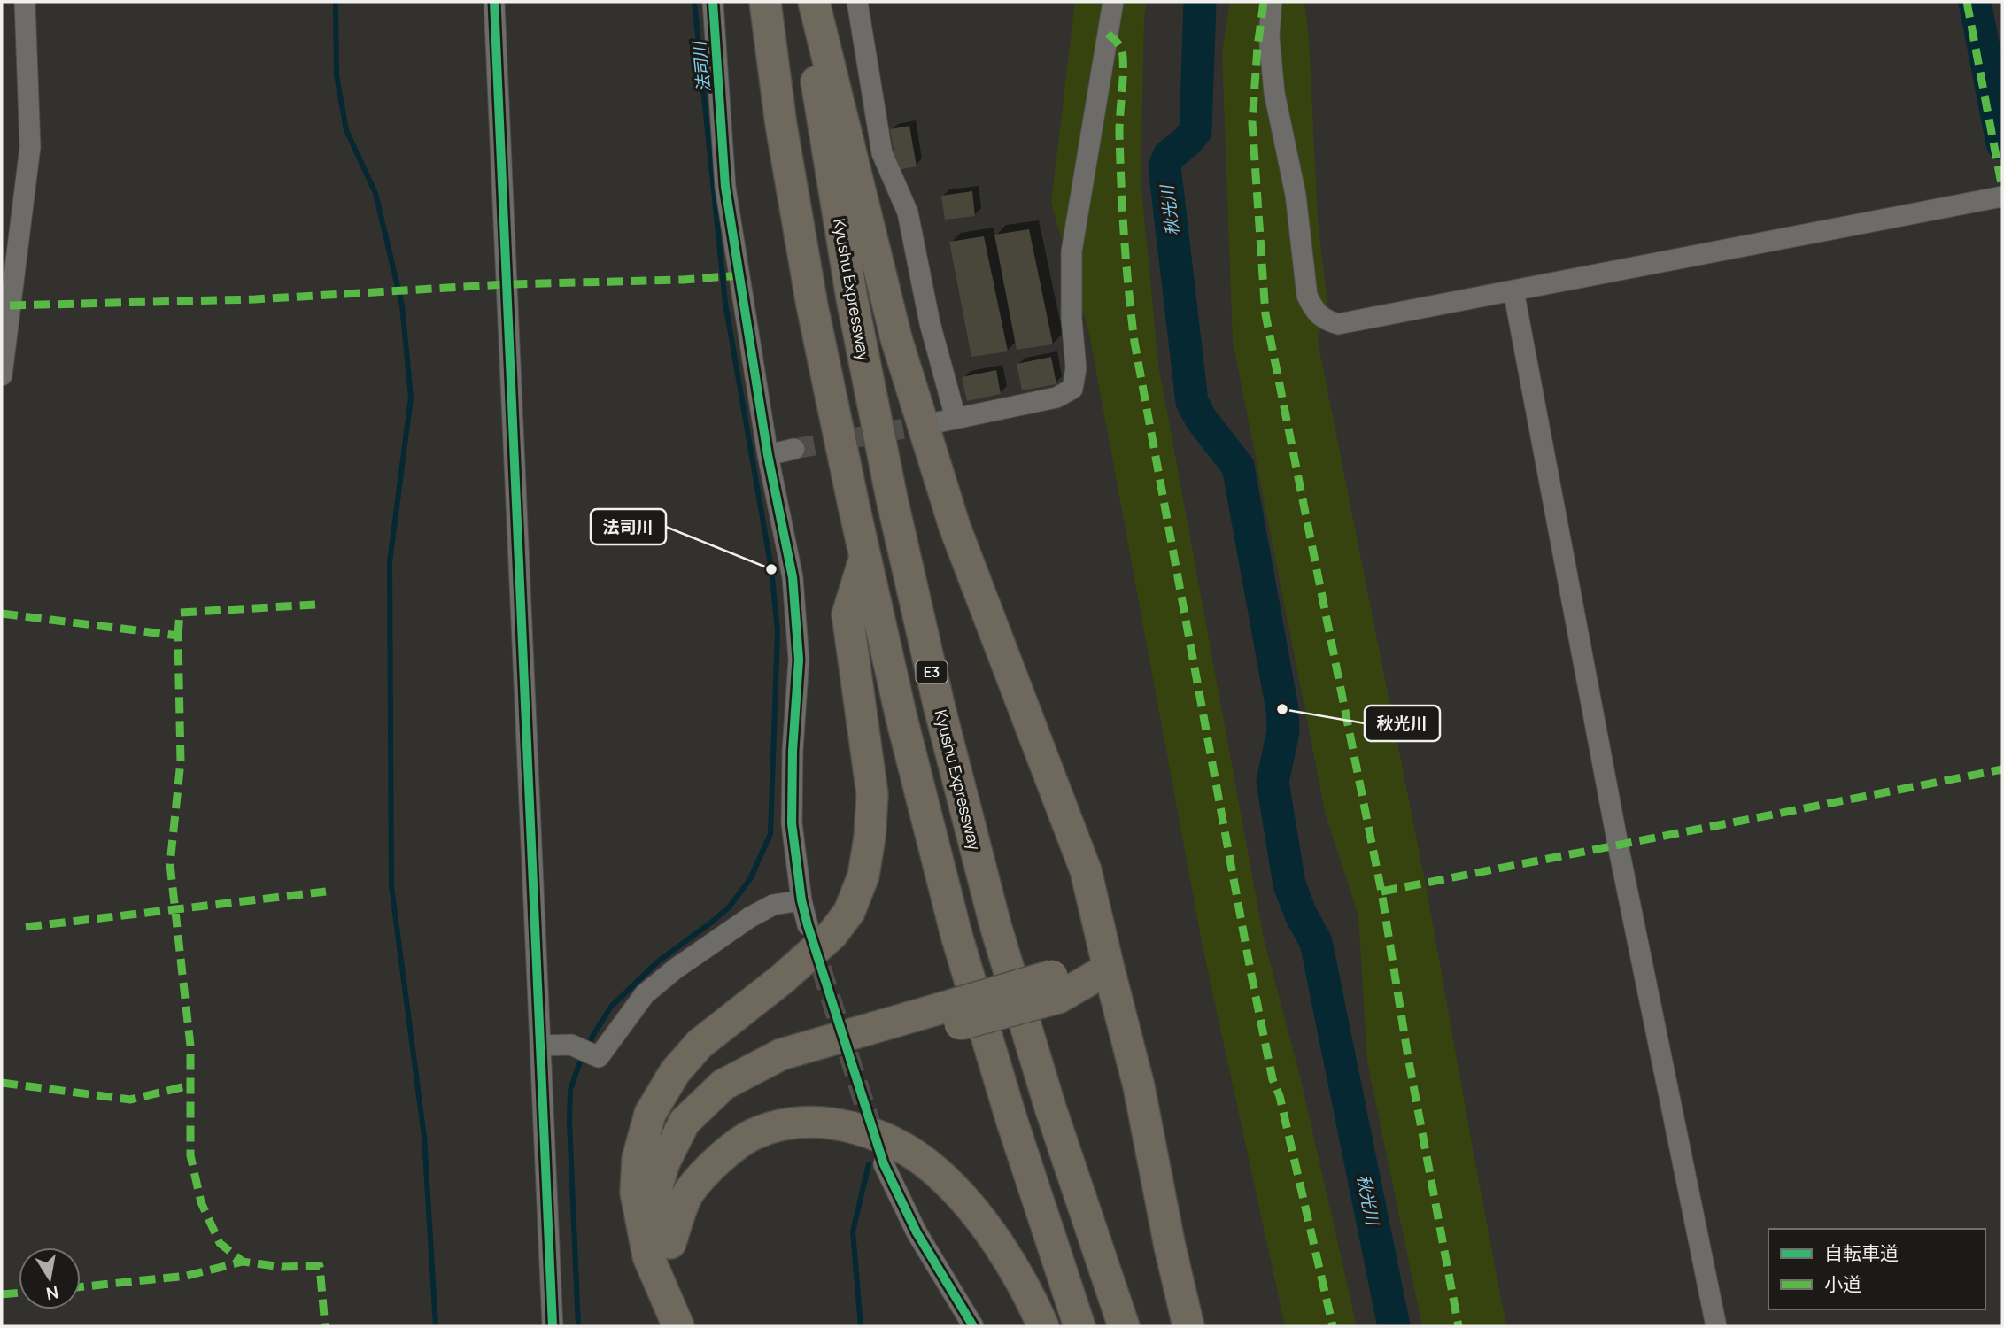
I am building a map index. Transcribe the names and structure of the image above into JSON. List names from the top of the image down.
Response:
{
  "streets": {
    "highway": ["Kyushu Expressway", "E3"]
  },
  "water": ["法司川", "秋光川"],
  "places": ["法司川", "秋光川"],
  "legend": ["自転車道", "小道"],
  "north": "bottom"
}
